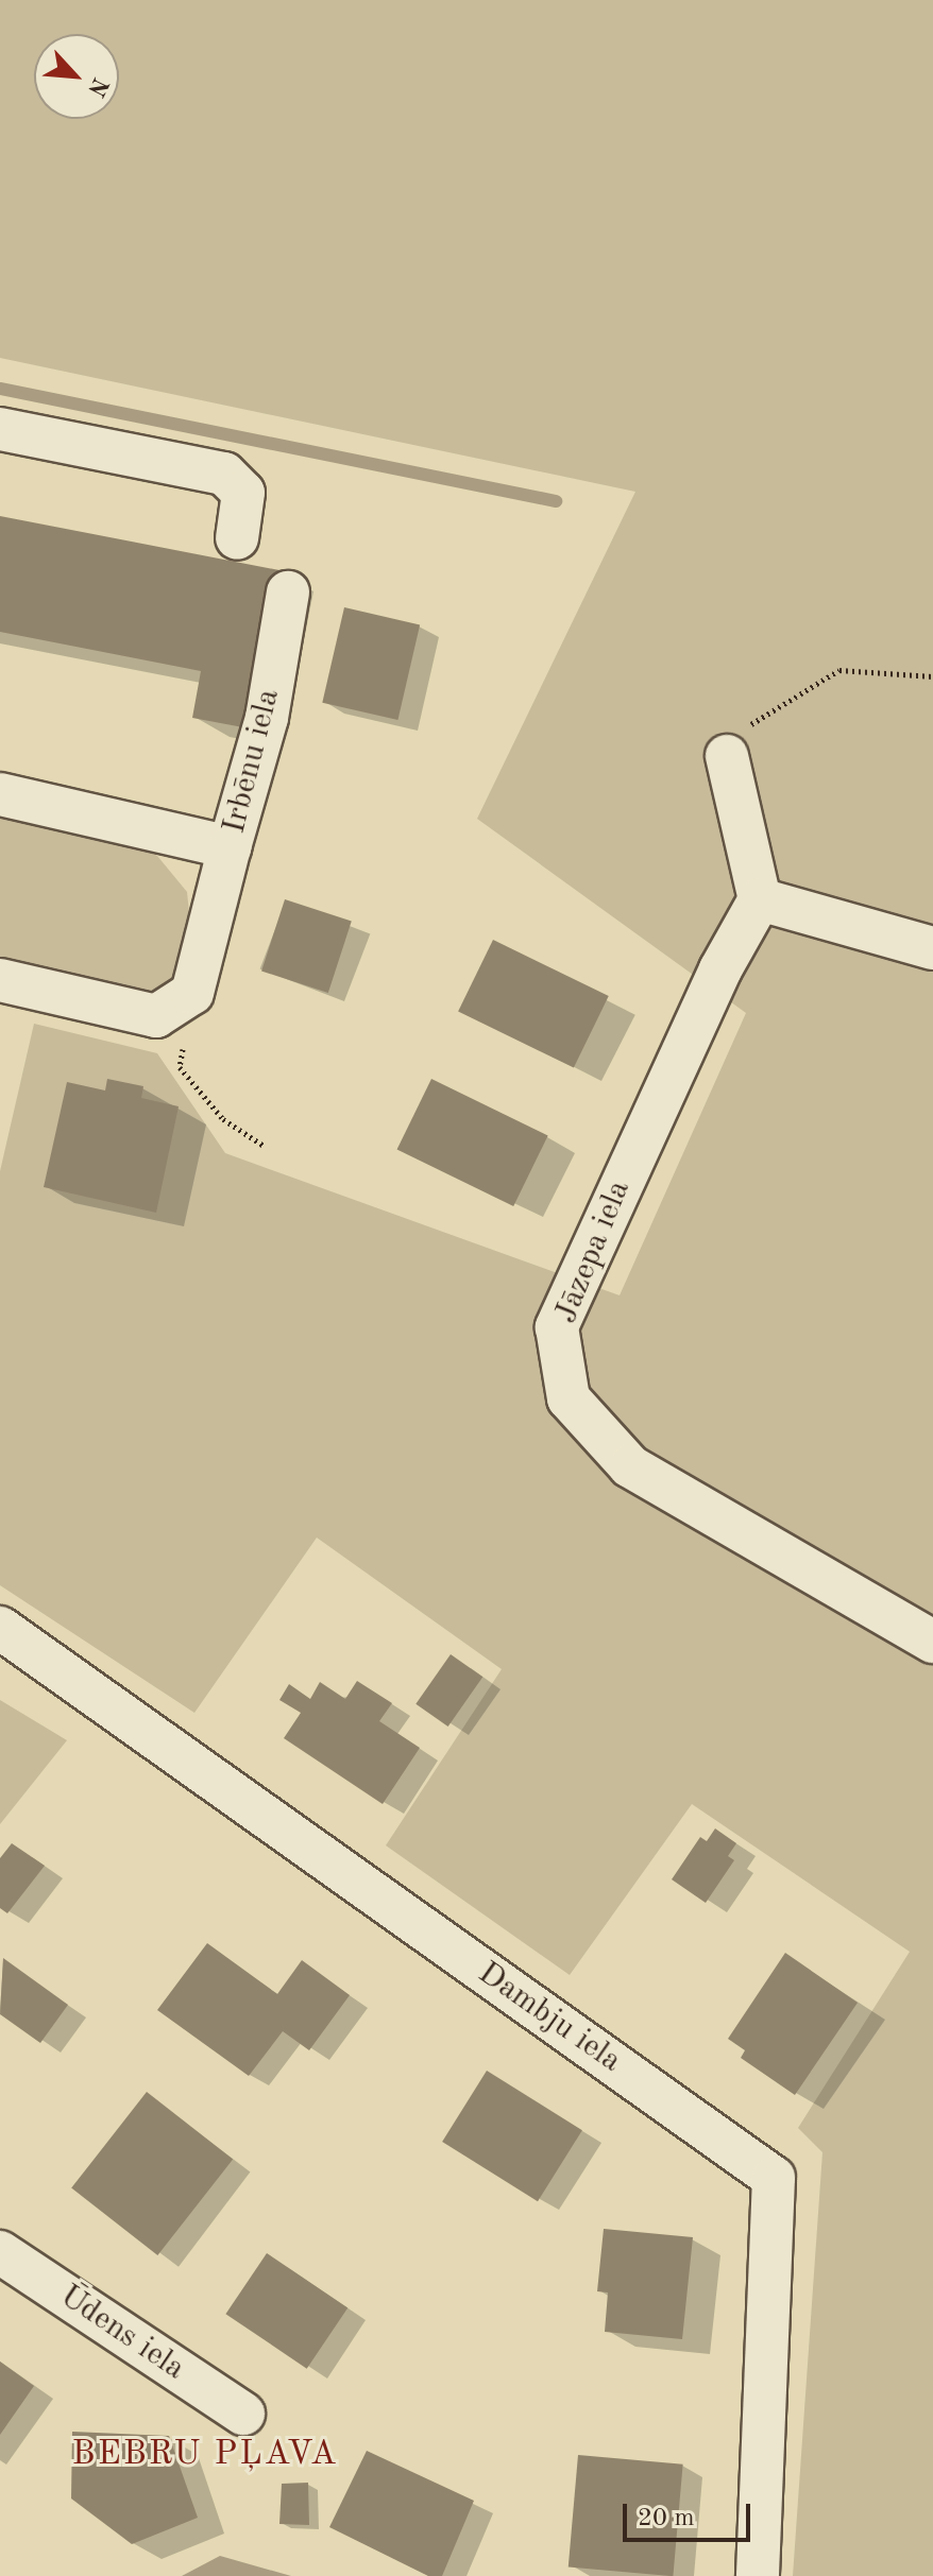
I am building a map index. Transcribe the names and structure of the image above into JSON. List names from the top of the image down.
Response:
{
  "streets": {
    "street": [
      "Irbēnu iela",
      "Jāzepa iela",
      "Dambju iela",
      "Ūdens iela"
    ]
  },
  "districts": ["BEBRU PĻAVA"],
  "scale_bar": "20 m",
  "north": "bottom right"
}
